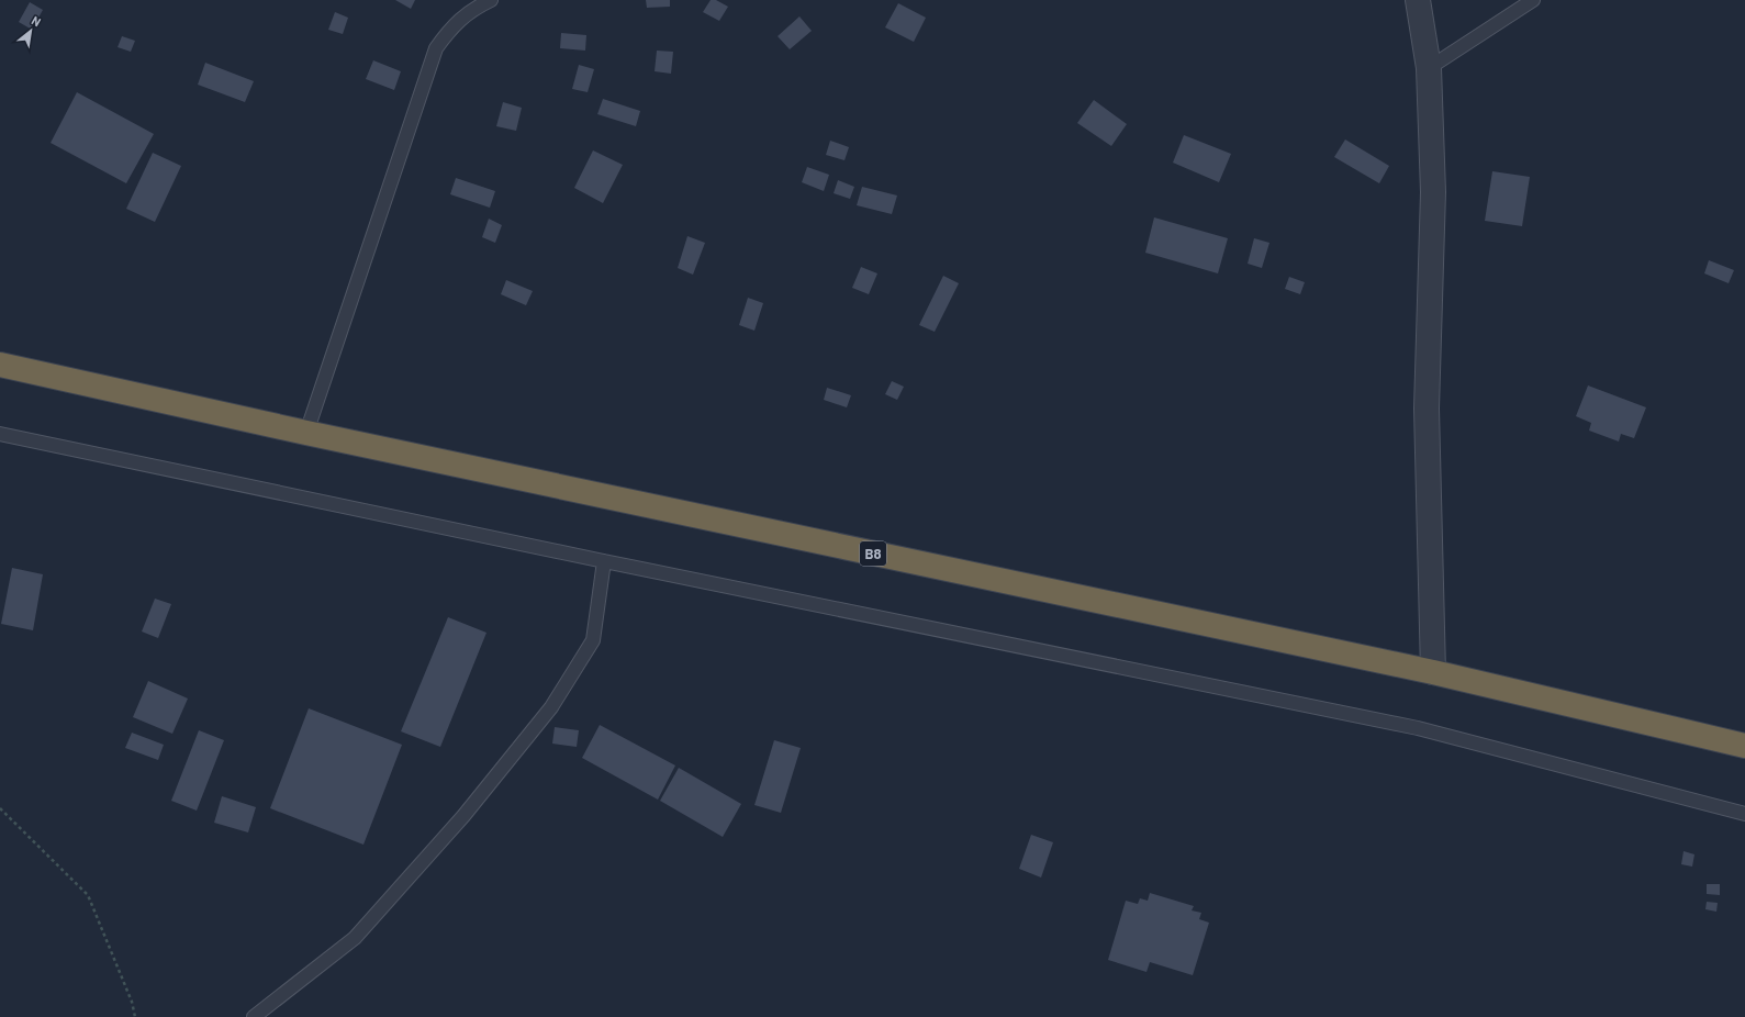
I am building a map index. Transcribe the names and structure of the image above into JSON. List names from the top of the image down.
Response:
{
  "streets": {
    "highway": ["B8"]
  },
  "north": "top right"
}
